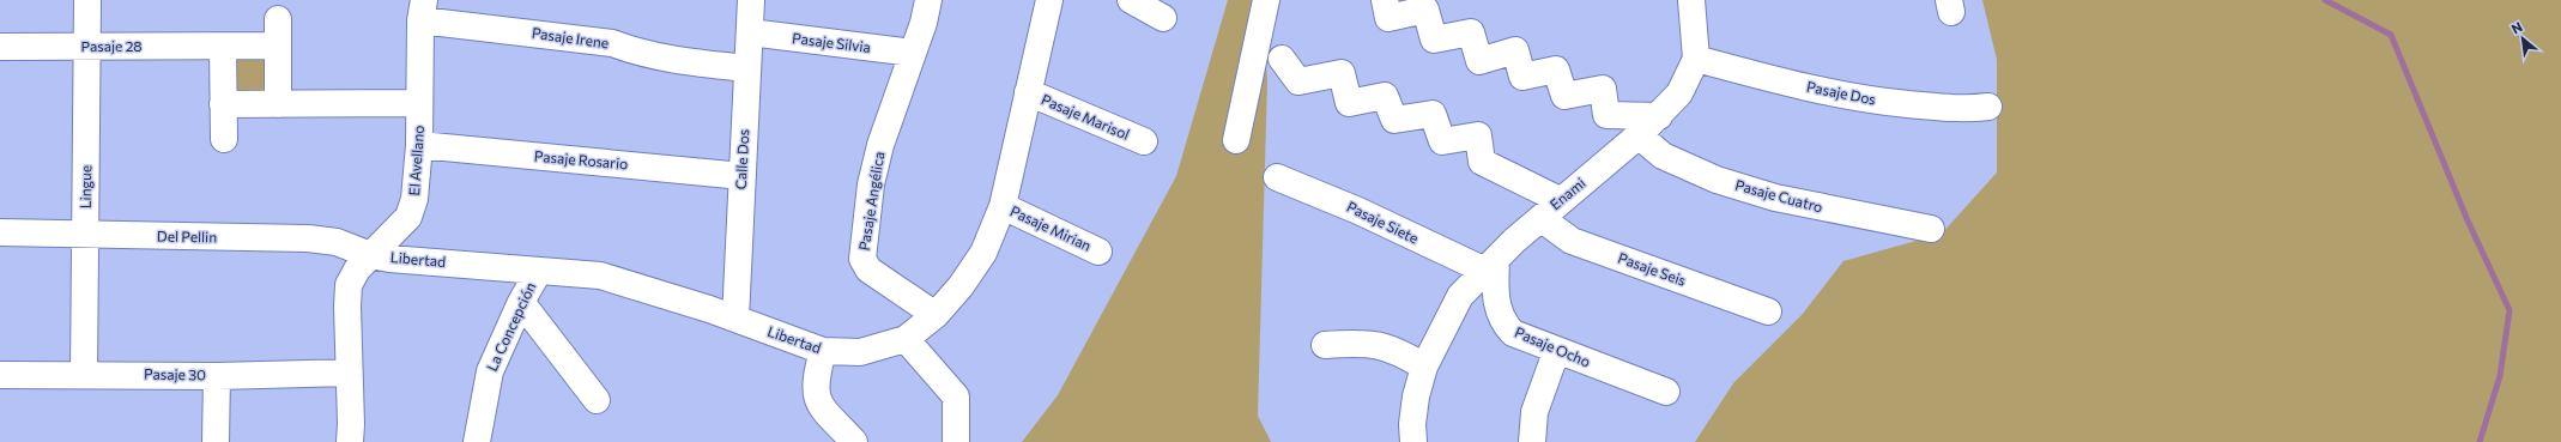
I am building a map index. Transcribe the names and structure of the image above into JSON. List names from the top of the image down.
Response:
{
  "streets": {
    "street": [
      "Pasaje Irene",
      "Pasaje Silvia",
      "Pasaje 28",
      "Pasaje Dos",
      "Pasaje Marisol",
      "Calle Dos",
      "El Avellano",
      "Pasaje Rosario",
      "Lingue",
      "Enami",
      "Pasaje Cuatro",
      "Pasaje Angélica",
      "Pasaje Siete",
      "Pasaje Mirian",
      "Del Pellin",
      "Libertad",
      "Pasaje Seis",
      "La Concepción",
      "Pasaje Ocho",
      "Pasaje 30"
    ]
  },
  "crossings": [
    ["Pasaje Irene", "Calle Dos"],
    ["Pasaje Irene", "El Avellano"],
    ["Pasaje Silvia", "Calle Dos"],
    ["Pasaje Silvia", "Pasaje Angélica"],
    ["Pasaje 28", "Lingue"],
    ["Pasaje Dos", "Enami"],
    ["Pasaje Marisol", "Libertad"],
    ["Calle Dos", "Pasaje Rosario"],
    ["Calle Dos", "Libertad"],
    ["El Avellano", "Pasaje Rosario"],
    ["El Avellano", "Del Pellin"],
    ["El Avellano", "Libertad"],
    ["El Avellano", "Pasaje 30"],
    ["Lingue", "Del Pellin"],
    ["Lingue", "Pasaje 30"],
    ["Enami", "Pasaje Cuatro"],
    ["Enami", "Pasaje Siete"],
    ["Enami", "Pasaje Seis"],
    ["Enami", "Pasaje Ocho"],
    ["Pasaje Angélica", "Libertad"],
    ["Pasaje Siete", "Pasaje Ocho"],
    ["Pasaje Mirian", "Libertad"],
    ["Del Pellin", "Libertad"],
    ["Libertad", "La Concepción"]
  ],
  "north": "top left"
}
